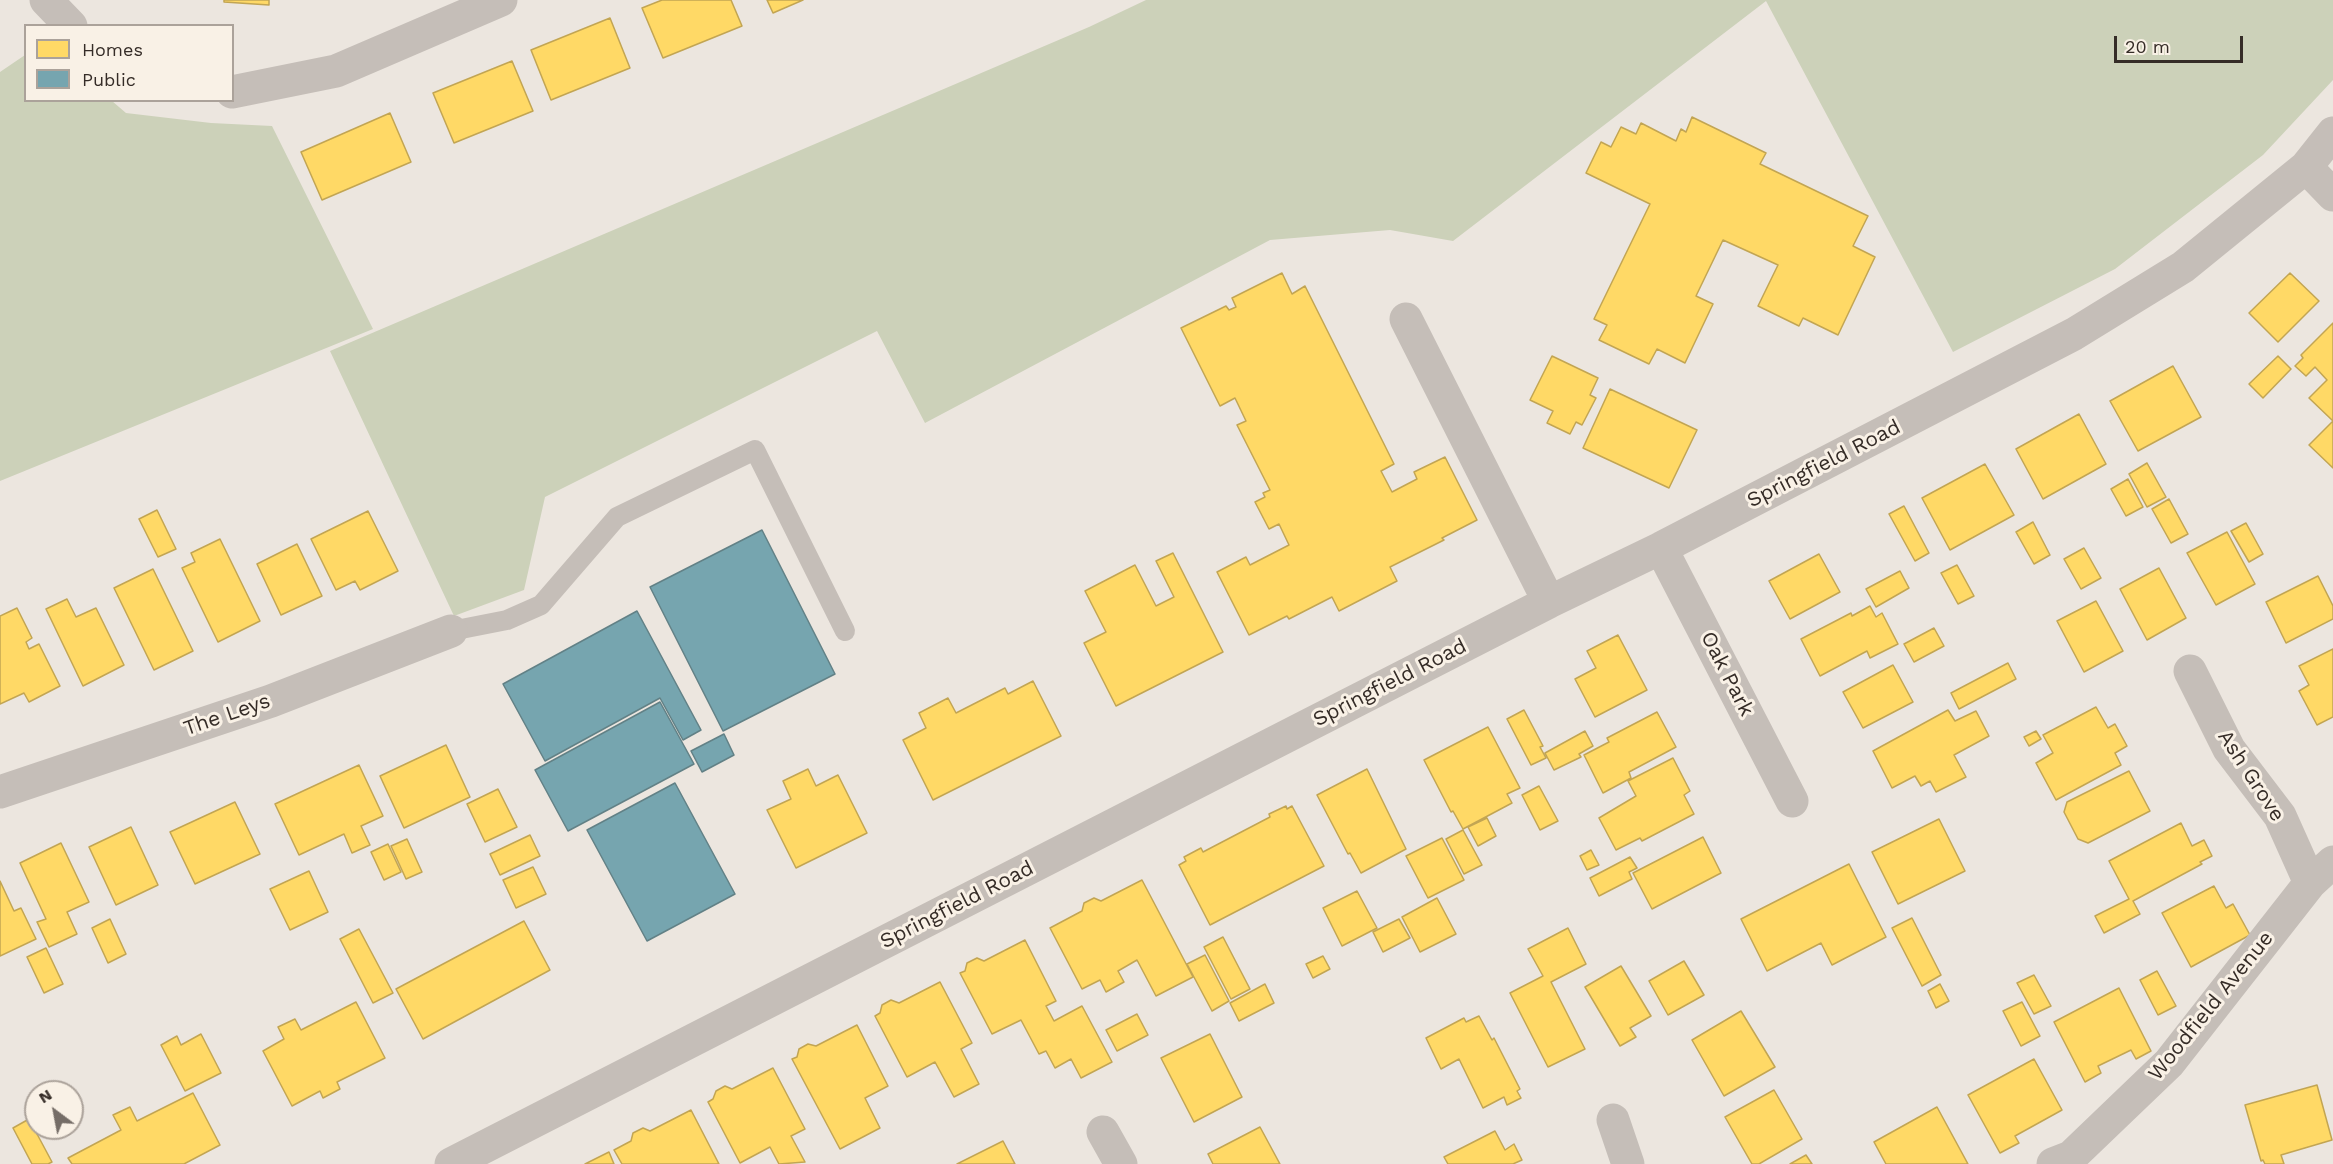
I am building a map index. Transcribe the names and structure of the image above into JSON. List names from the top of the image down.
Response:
{
  "streets": {
    "street": [
      "Springfield Road",
      "Oak Park",
      "The Leys",
      "Ash Grove",
      "Woodfield Avenue"
    ]
  },
  "crossings": [
    ["Springfield Road", "Oak Park"],
    ["Ash Grove", "Woodfield Avenue"]
  ],
  "legend": ["Homes", "Public"],
  "scale_bar": "20 m",
  "north": "top left"
}
